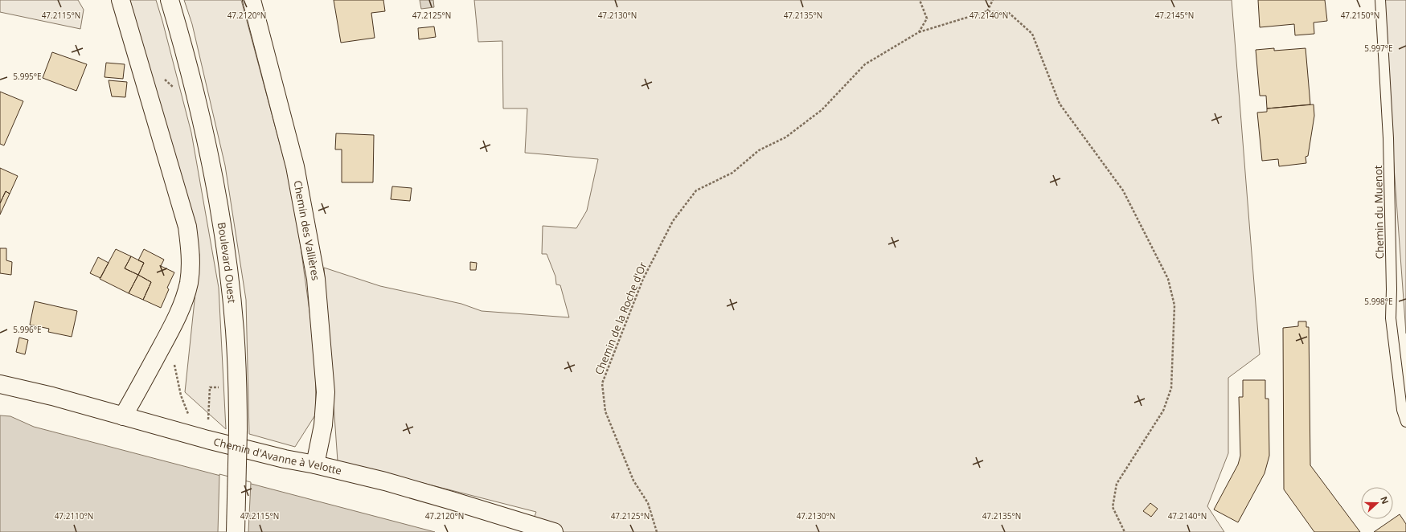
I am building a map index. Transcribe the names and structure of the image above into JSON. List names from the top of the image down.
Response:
{
  "streets": {
    "street": ["Chemin des Vallières", "Boulevard Ouest", "Chemin d'Avanne à Velotte"],
    "lane": ["Chemin du Muenot"],
    "path": ["Chemin de la Roche d'Or"]
  },
  "crossings": [
    ["Chemin des Vallières", "Chemin d'Avanne à Velotte"]
  ],
  "north": "right",
  "coordinates": [
    "47.2115°N",
    "47.2120°N",
    "47.2125°N",
    "47.2130°N",
    "47.2135°N",
    "47.2140°N",
    "47.2145°N",
    "47.2150°N",
    "5.997°E",
    "5.995°E",
    "5.998°E",
    "5.996°E",
    "47.2110°N"
  ]
}
